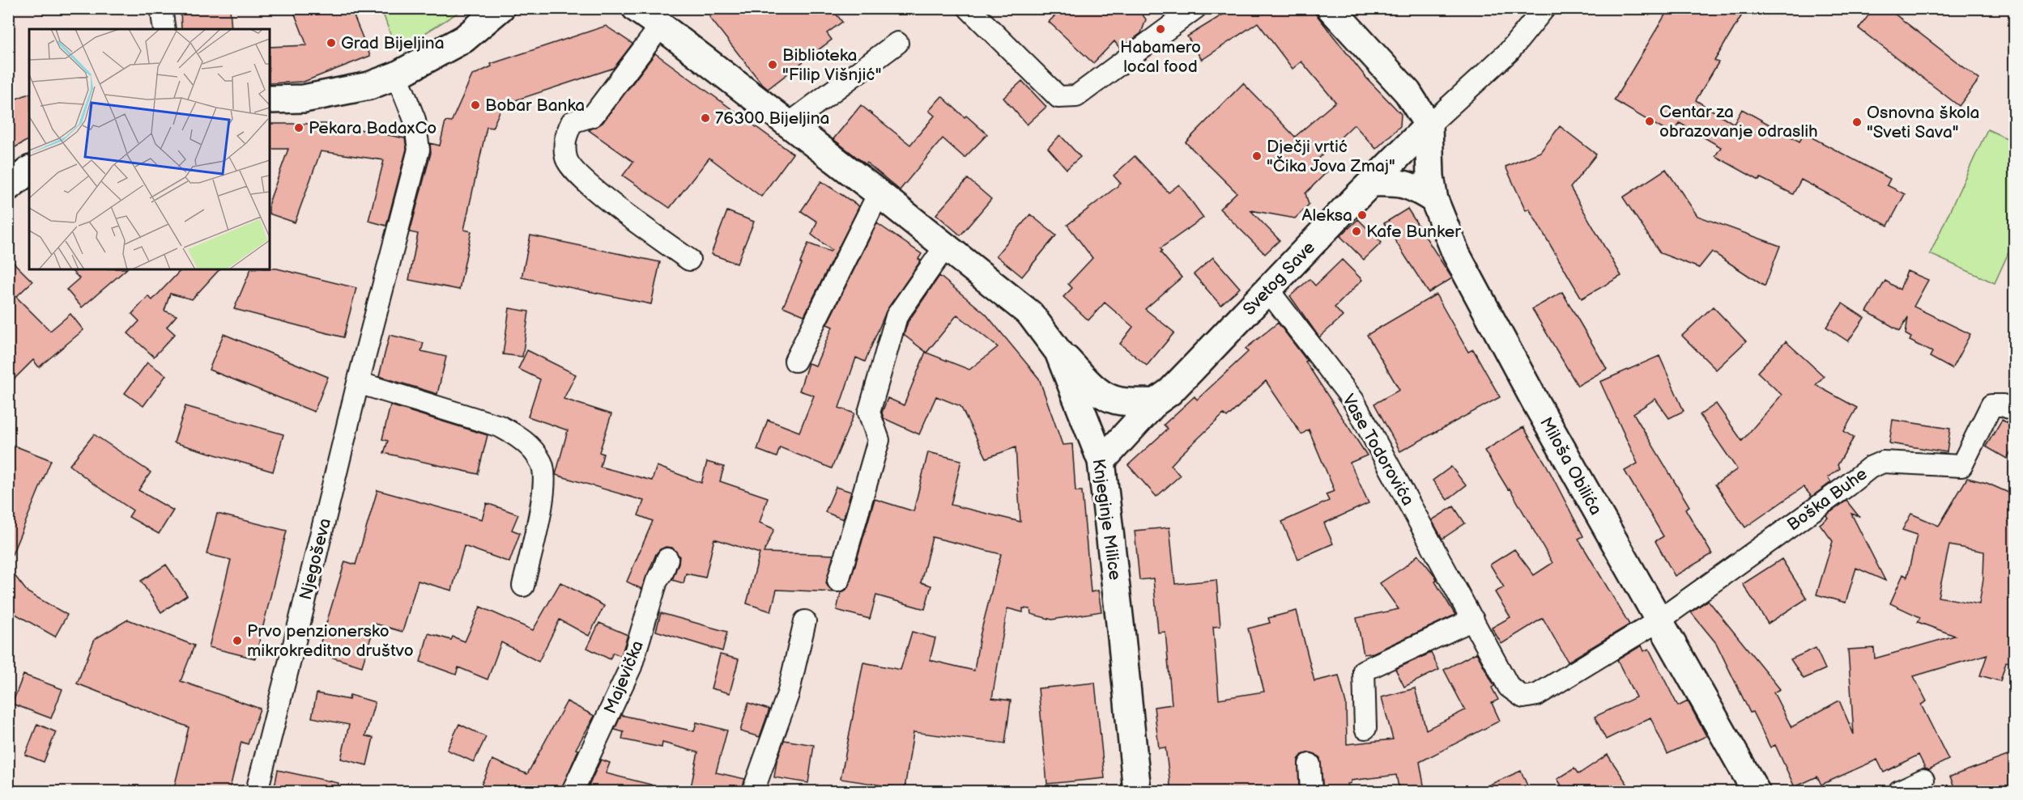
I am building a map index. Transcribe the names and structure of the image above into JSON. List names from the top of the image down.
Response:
{
  "streets": {
    "street": [
      "Svetog Save",
      "Vase Todorovića",
      "Miloša Obilića",
      "Boška Buhe",
      "Knjeginje Milice",
      "Njegoševa",
      "Majevička"
    ]
  },
  "crossings": [
    ["Svetog Save", "Vase Todorovića"],
    ["Svetog Save", "Miloša Obilića"],
    ["Svetog Save", "Knjeginje Milice"],
    ["Vase Todorovića", "Miloša Obilića"],
    ["Vase Todorovića", "Boška Buhe"],
    ["Miloša Obilića", "Boška Buhe"]
  ],
  "places": [
    "Habamero local food",
    "Grad Bijeljina",
    "Biblioteka \"Filip Višnjić\"",
    "Bobar Banka",
    "76300 Bijeljina",
    "Centar za obrazovanje odraslih",
    "Osnovna škola \"Sveti Sava\"",
    "Pekara BadaxCo",
    "Dječji vrtić \"Čika Jova Zmaj\"",
    "Aleksa",
    "Kafe Bunker",
    "Prvo penzionersko mikrokreditno društvo"
  ]
}
